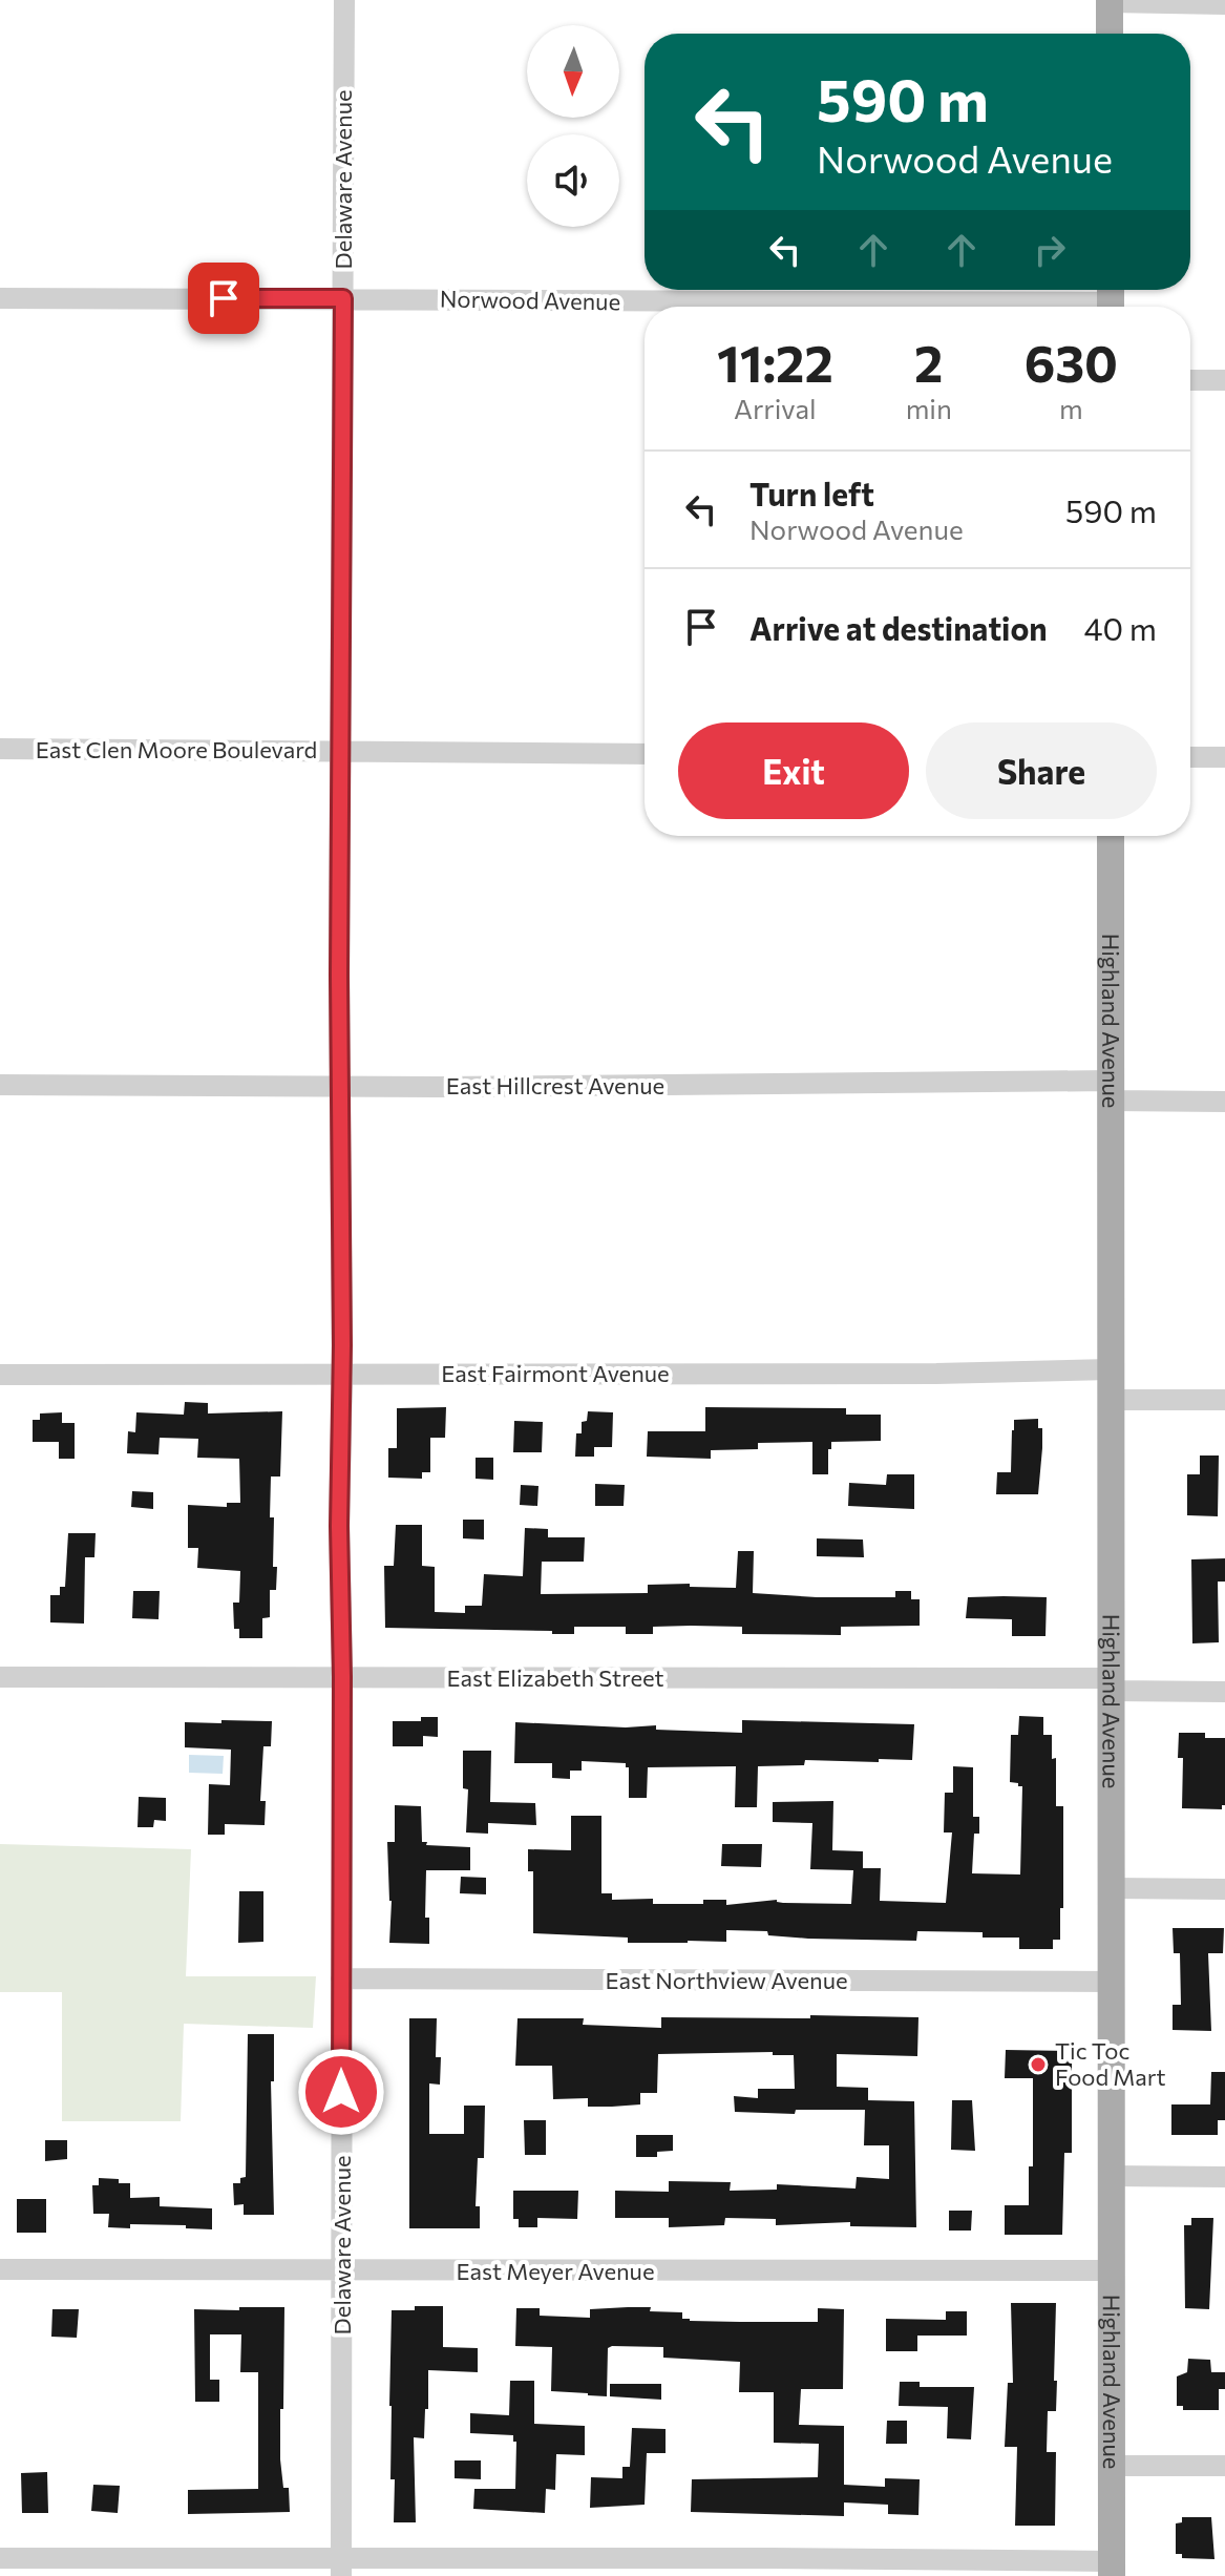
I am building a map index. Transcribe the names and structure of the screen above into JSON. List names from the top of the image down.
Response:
{
  "streets": {
    "main road": ["Highland Avenue"],
    "street": [
      "Delaware Avenue",
      "Norwood Avenue",
      "East Clen Moore Boulevard",
      "East Hillcrest Avenue",
      "East Fairmont Avenue",
      "East Elizabeth Street",
      "East Northview Avenue",
      "East Meyer Avenue"
    ]
  },
  "crossings": [
    ["Delaware Avenue", "Norwood Avenue"],
    ["Delaware Avenue", "East Clen Moore Boulevard"],
    ["Delaware Avenue", "East Hillcrest Avenue"],
    ["Delaware Avenue", "East Fairmont Avenue"],
    ["Delaware Avenue", "East Elizabeth Street"],
    ["Delaware Avenue", "East Northview Avenue"],
    ["Delaware Avenue", "East Meyer Avenue"],
    ["Highland Avenue", "East Hillcrest Avenue"],
    ["Highland Avenue", "East Fairmont Avenue"],
    ["Highland Avenue", "East Elizabeth Street"],
    ["Highland Avenue", "East Northview Avenue"],
    ["Highland Avenue", "East Meyer Avenue"]
  ],
  "places": ["Tic Toc Food Mart"],
  "north": "bottom",
  "page": {
    "turn": ["590 m", "Norwood Avenue"],
    "eta": [
      "11:22",
      "Arrival",
      "2",
      "min",
      "630",
      "m"
    ],
    "list": [
      {
        "name": "Turn left",
        "note": "Norwood Avenue",
        "value": "590 m"
      },
      {
        "name": "Arrive at destination",
        "value": "40 m"
      }
    ],
    "buttons": ["Exit", "Share"]
  }
}
